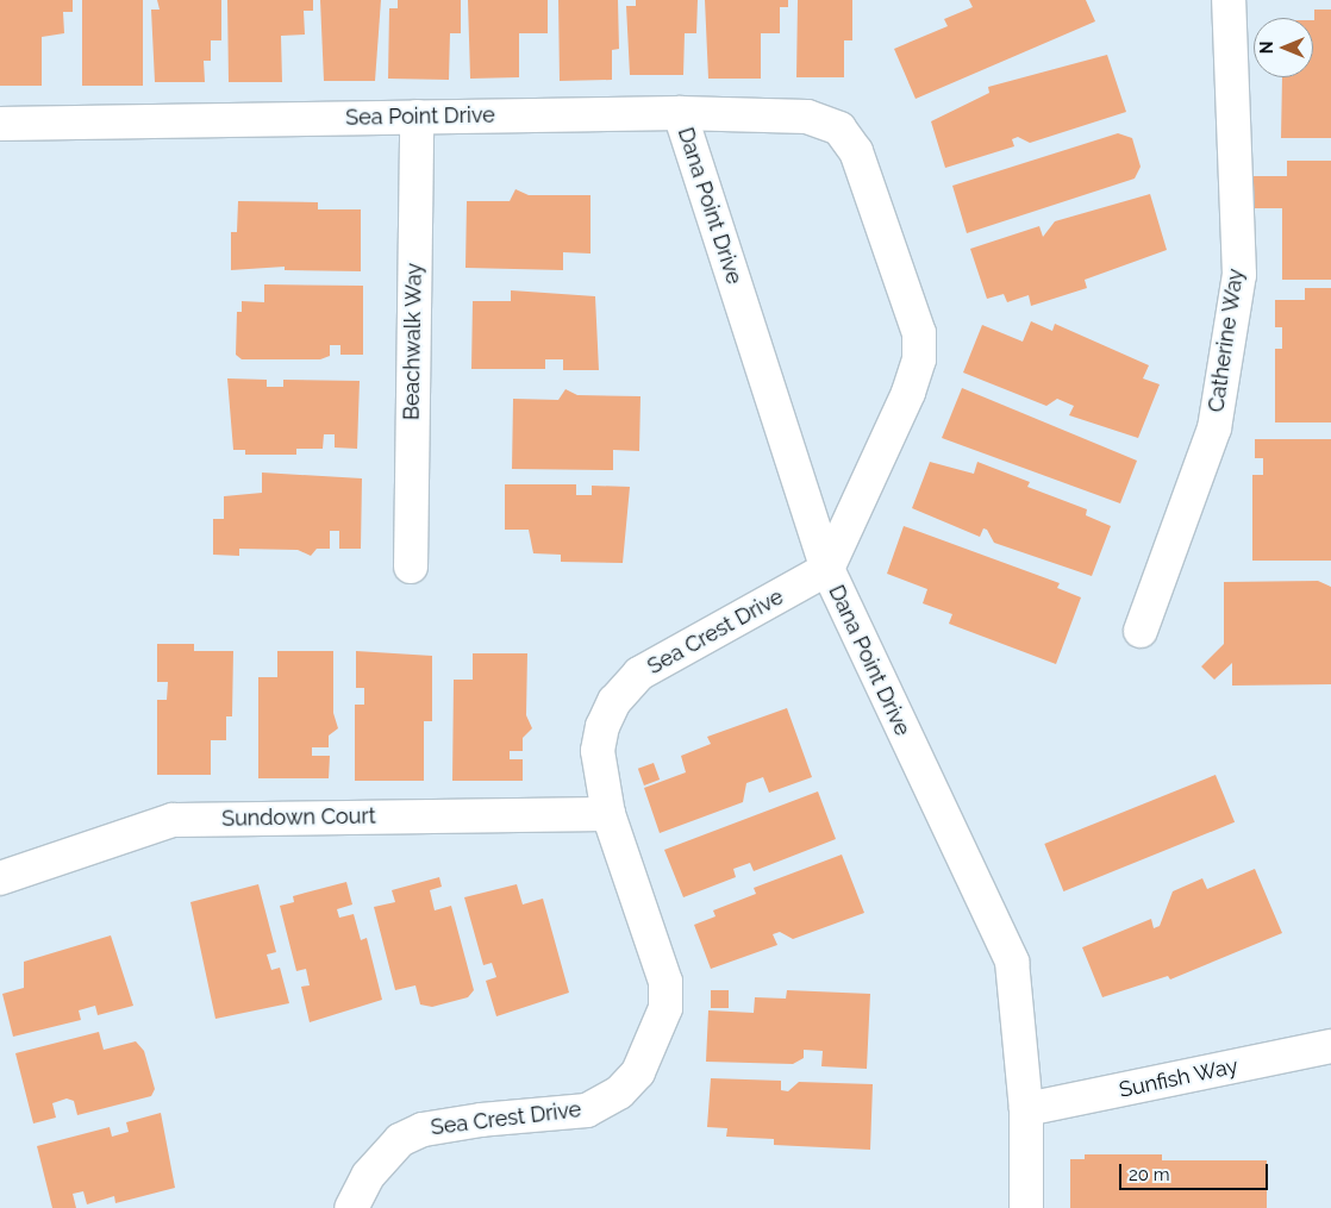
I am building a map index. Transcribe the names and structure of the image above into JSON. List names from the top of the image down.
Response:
{
  "streets": {
    "street": [
      "Sea Point Drive",
      "Dana Point Drive",
      "Catherine Way",
      "Beachwalk Way",
      "Sea Crest Drive",
      "Sundown Court",
      "Sunfish Way"
    ]
  },
  "crossings": [
    ["Sea Point Drive", "Dana Point Drive"],
    ["Sea Point Drive", "Beachwalk Way"],
    ["Sea Point Drive", "Sea Crest Drive"],
    ["Dana Point Drive", "Sea Crest Drive"],
    ["Dana Point Drive", "Sunfish Way"],
    ["Sea Crest Drive", "Sundown Court"]
  ],
  "scale_bar": "20 m",
  "north": "left"
}
